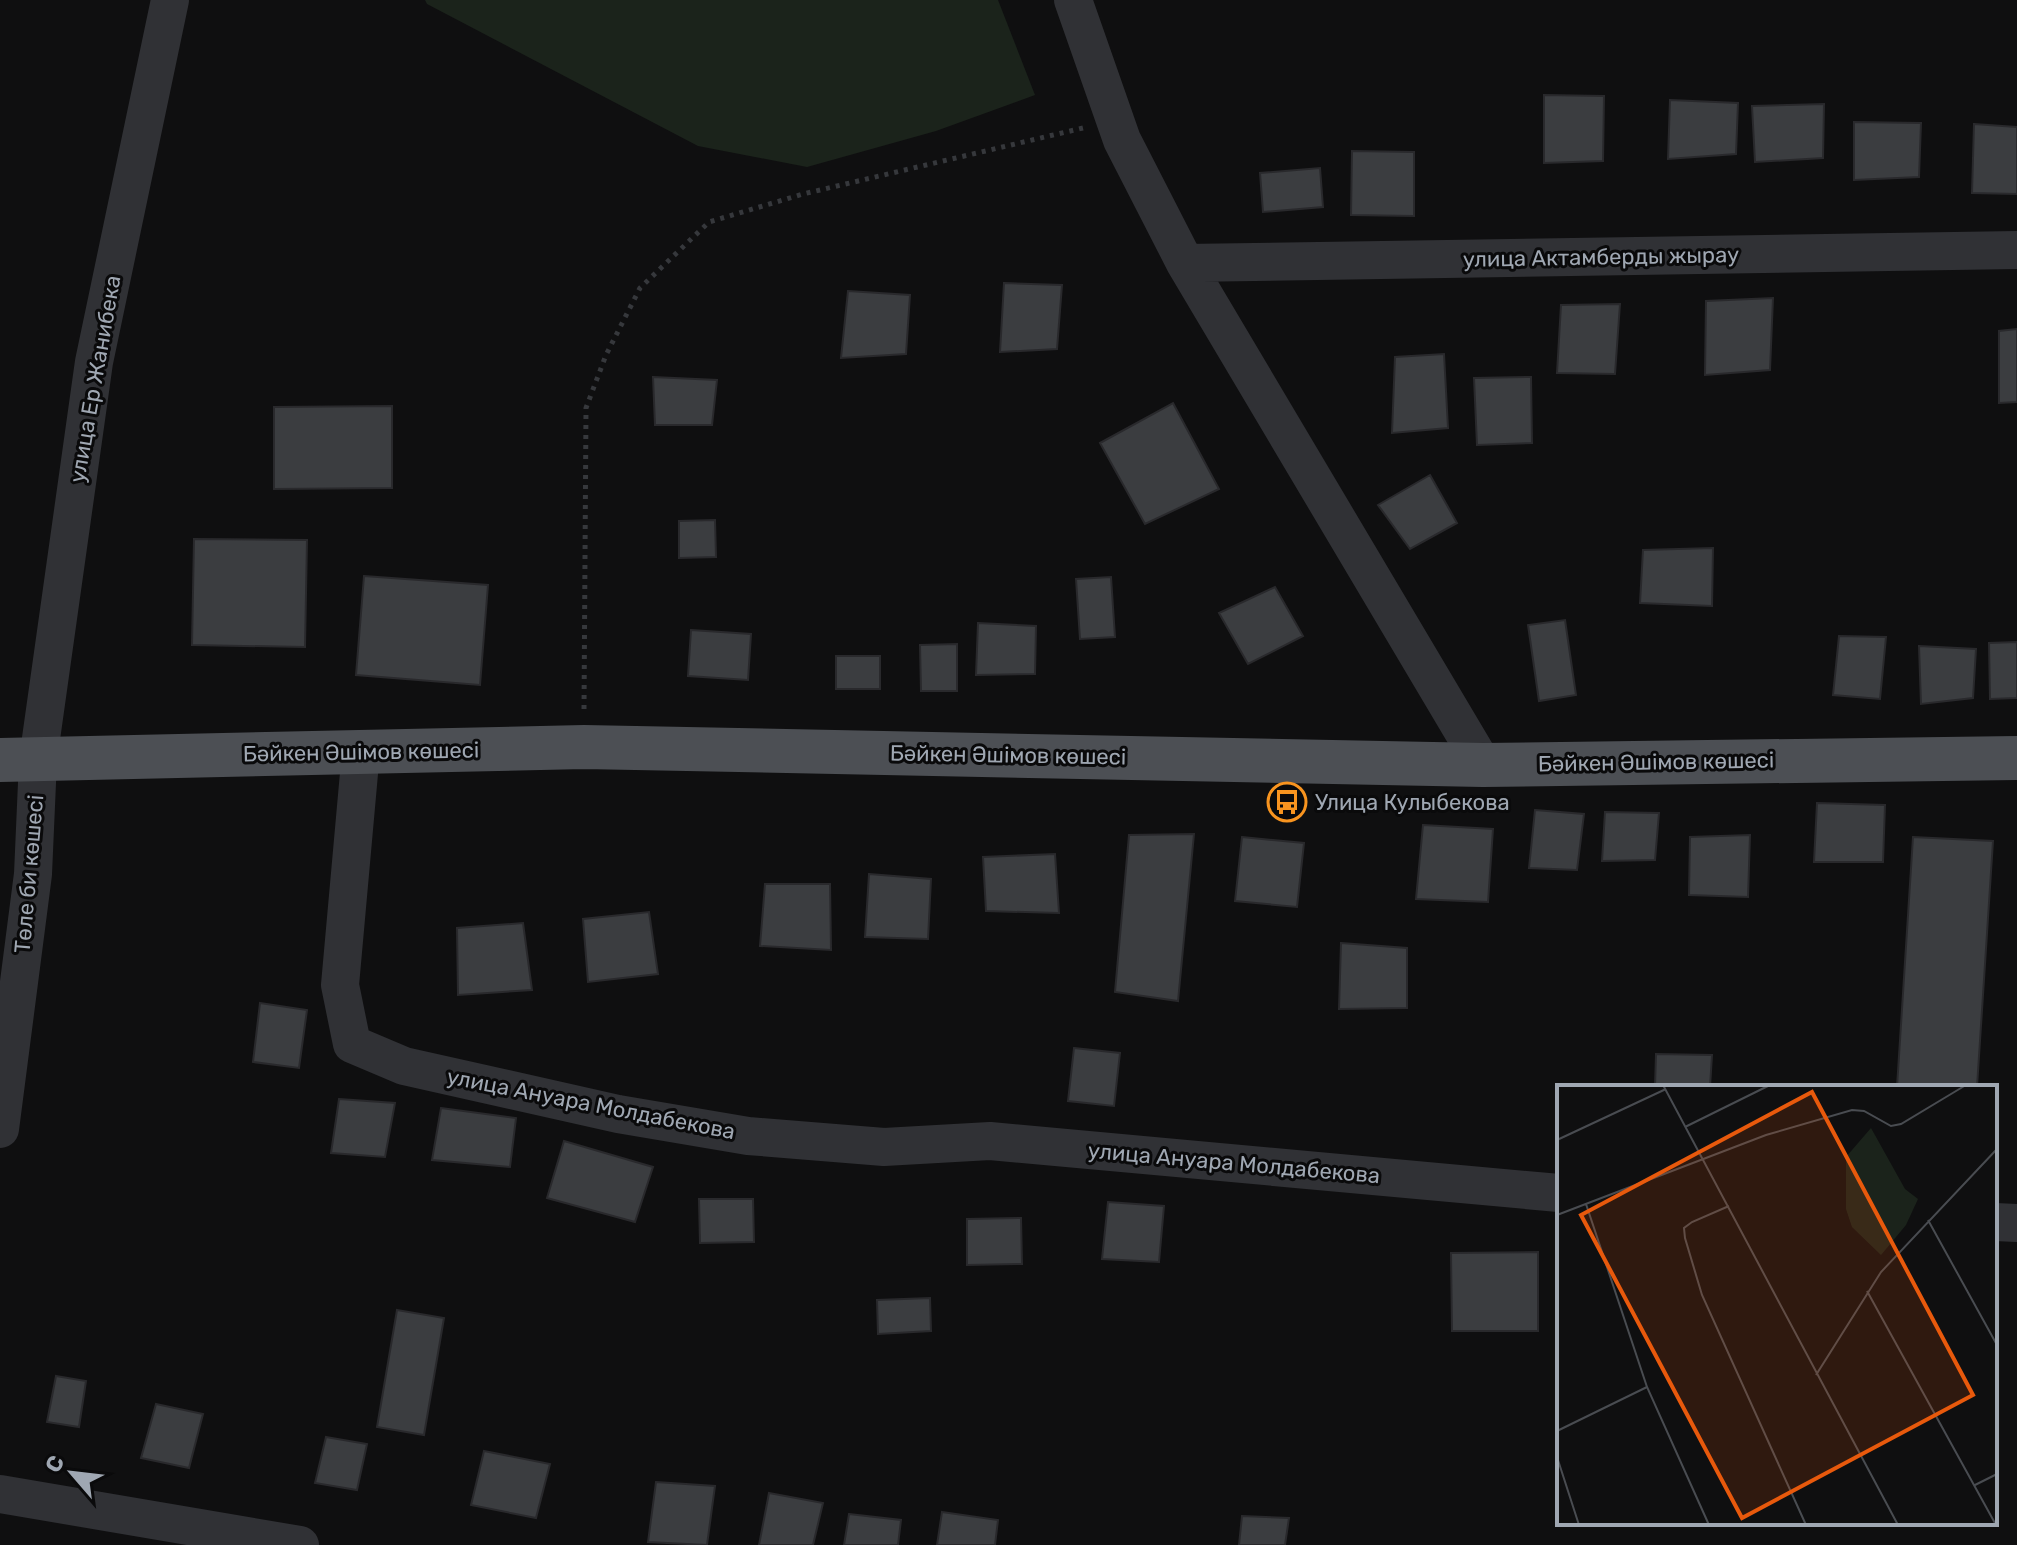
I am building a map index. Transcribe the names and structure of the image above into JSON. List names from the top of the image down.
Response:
{
  "streets": {
    "main road": ["Бәйкен Әшімов көшесі"],
    "street": [
      "улица Актамберды жырау",
      "улица Ер Жанибека",
      "Төле би көшесі",
      "улица Ануара Молдабекова"
    ]
  },
  "crossings": [
    ["улица Ер Жанибека", "Бәйкен Әшімов көшесі"],
    ["улица Ер Жанибека", "Төле би көшесі"],
    ["Бәйкен Әшімов көшесі", "Төле би көшесі"],
    ["Бәйкен Әшімов көшесі", "улица Ануара Молдабекова"]
  ],
  "places": {
    "bus stop": ["Улица Кулыбекова"]
  },
  "north": "top left"
}
